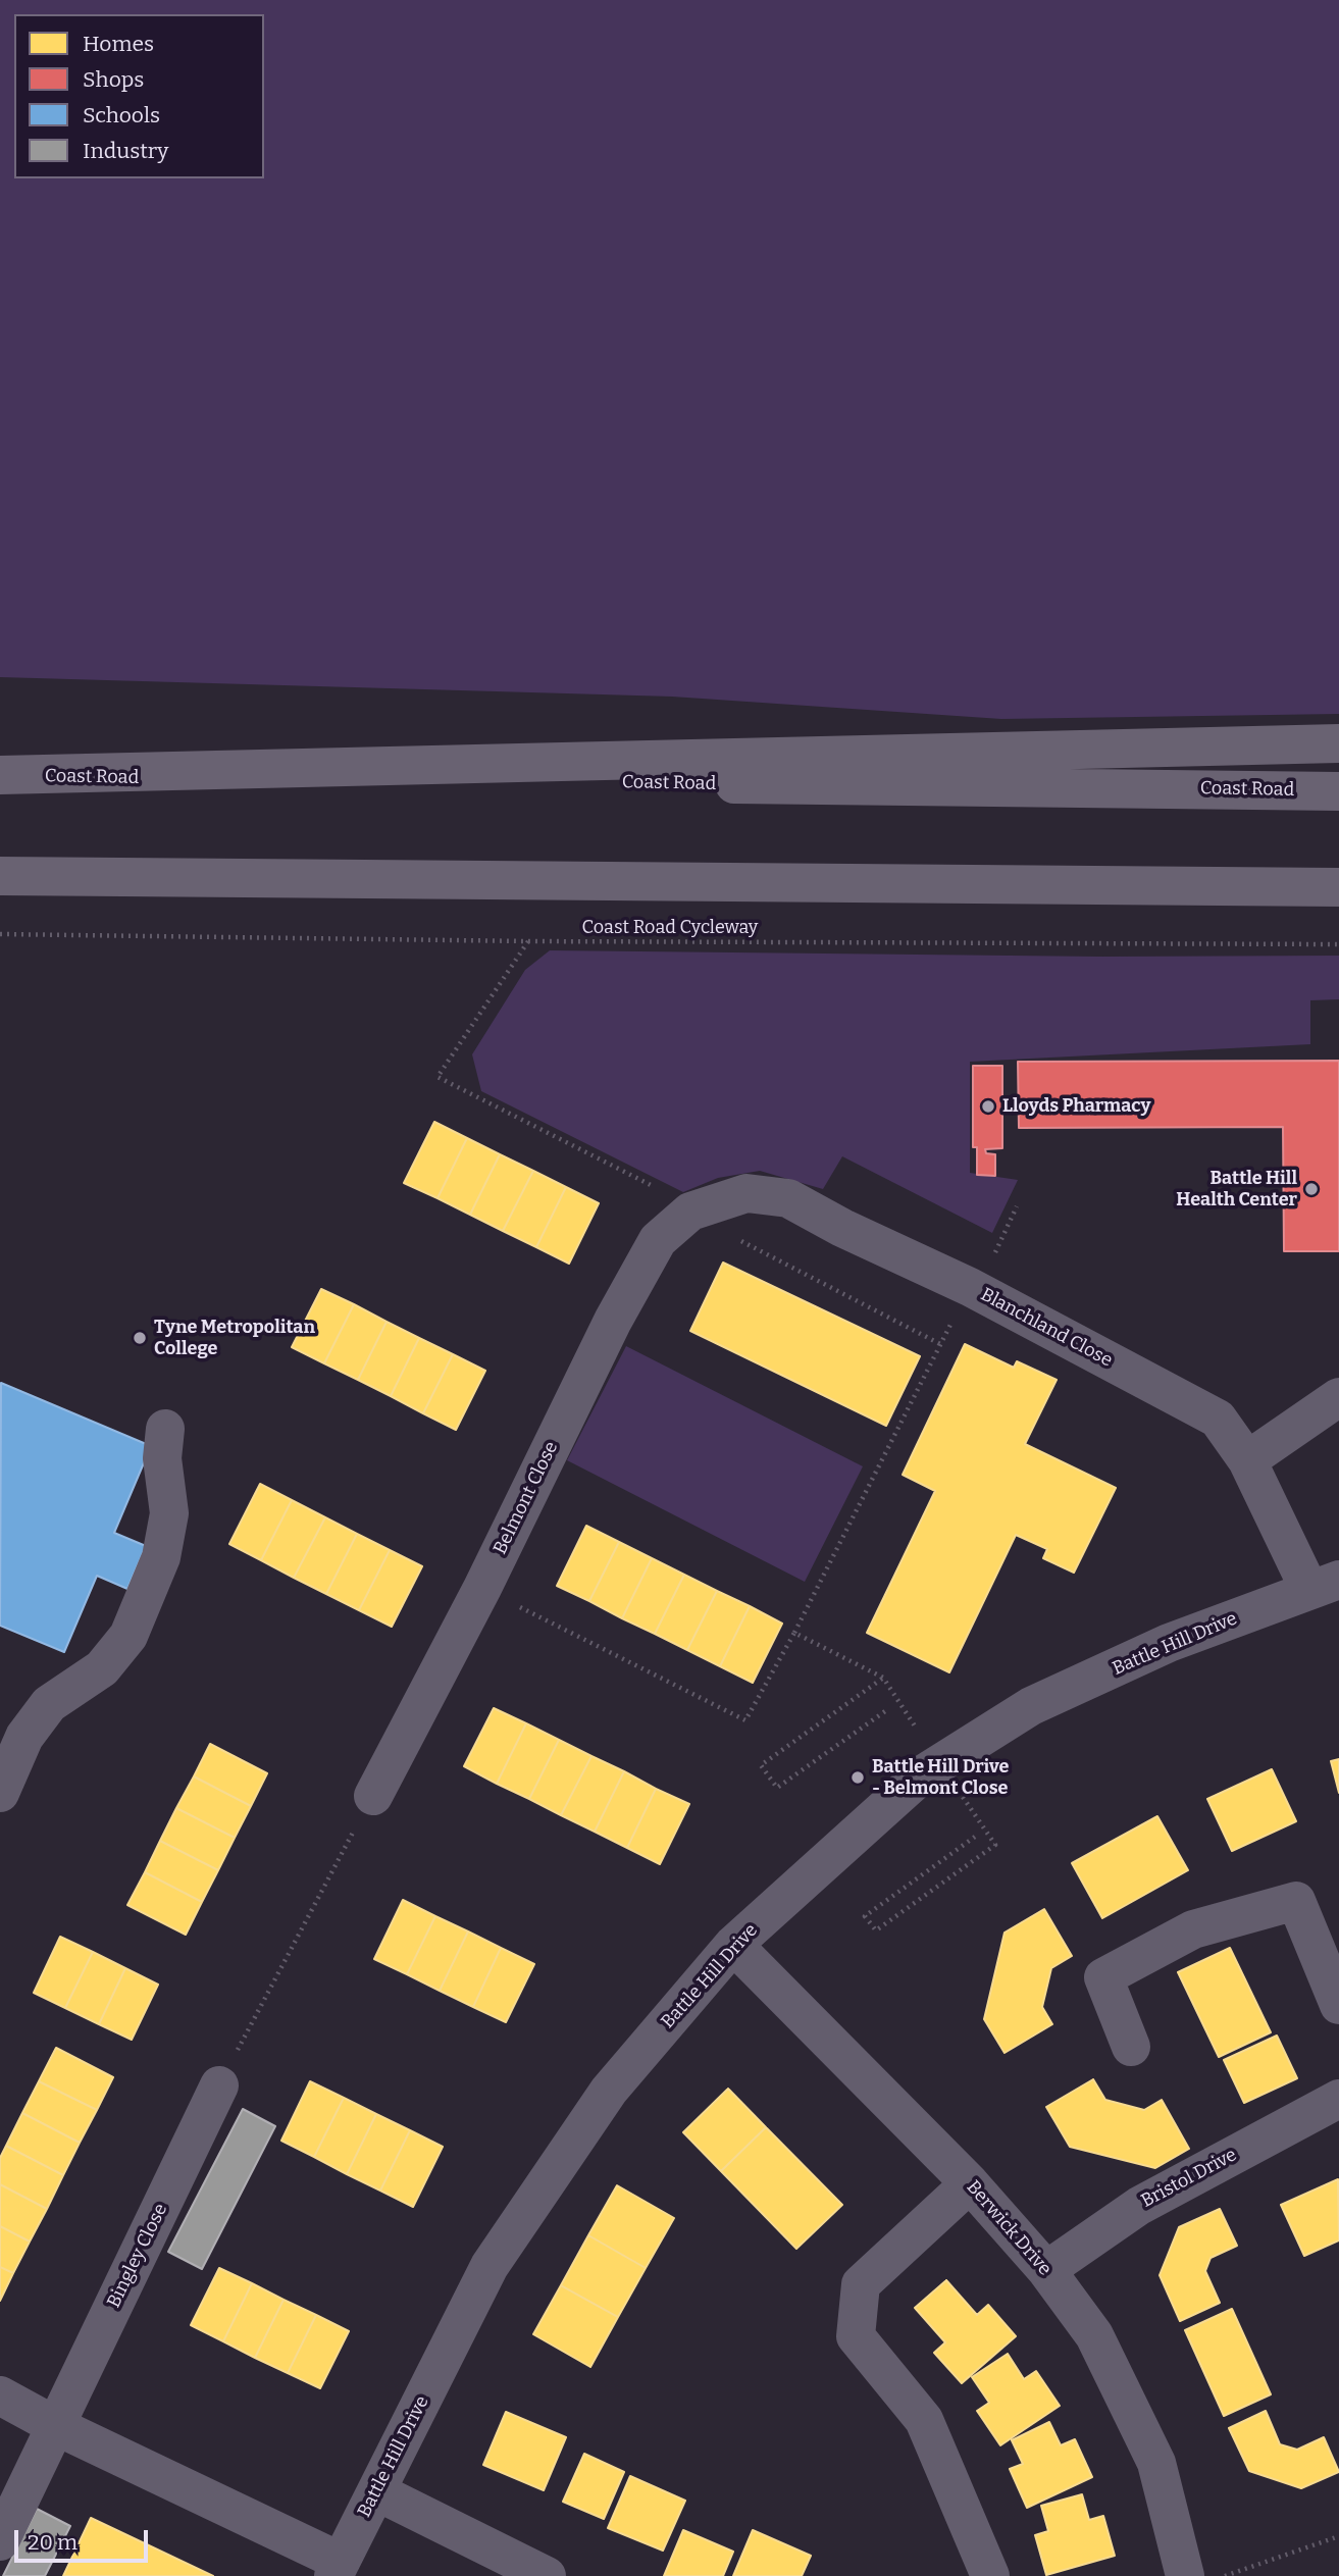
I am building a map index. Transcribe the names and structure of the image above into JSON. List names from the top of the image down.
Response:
{
  "streets": {
    "highway": ["Coast Road"],
    "street": [
      "Blanchland Close",
      "Belmont Close",
      "Battle Hill Drive",
      "Bristol Drive",
      "Berwick Drive",
      "Bingley Close"
    ],
    "path": ["Coast Road Cycleway"]
  },
  "crossings": [
    ["Blanchland Close", "Belmont Close"],
    ["Blanchland Close", "Battle Hill Drive"],
    ["Battle Hill Drive", "Berwick Drive"],
    ["Bristol Drive", "Berwick Drive"]
  ],
  "places": [
    "Lloyds Pharmacy",
    "Battle Hill Health Center",
    "Tyne Metropolitan College",
    "Battle Hill Drive - Belmont Close"
  ],
  "legend": [
    "Homes",
    "Shops",
    "Schools",
    "Industry"
  ],
  "scale_bar": "20 m"
}
